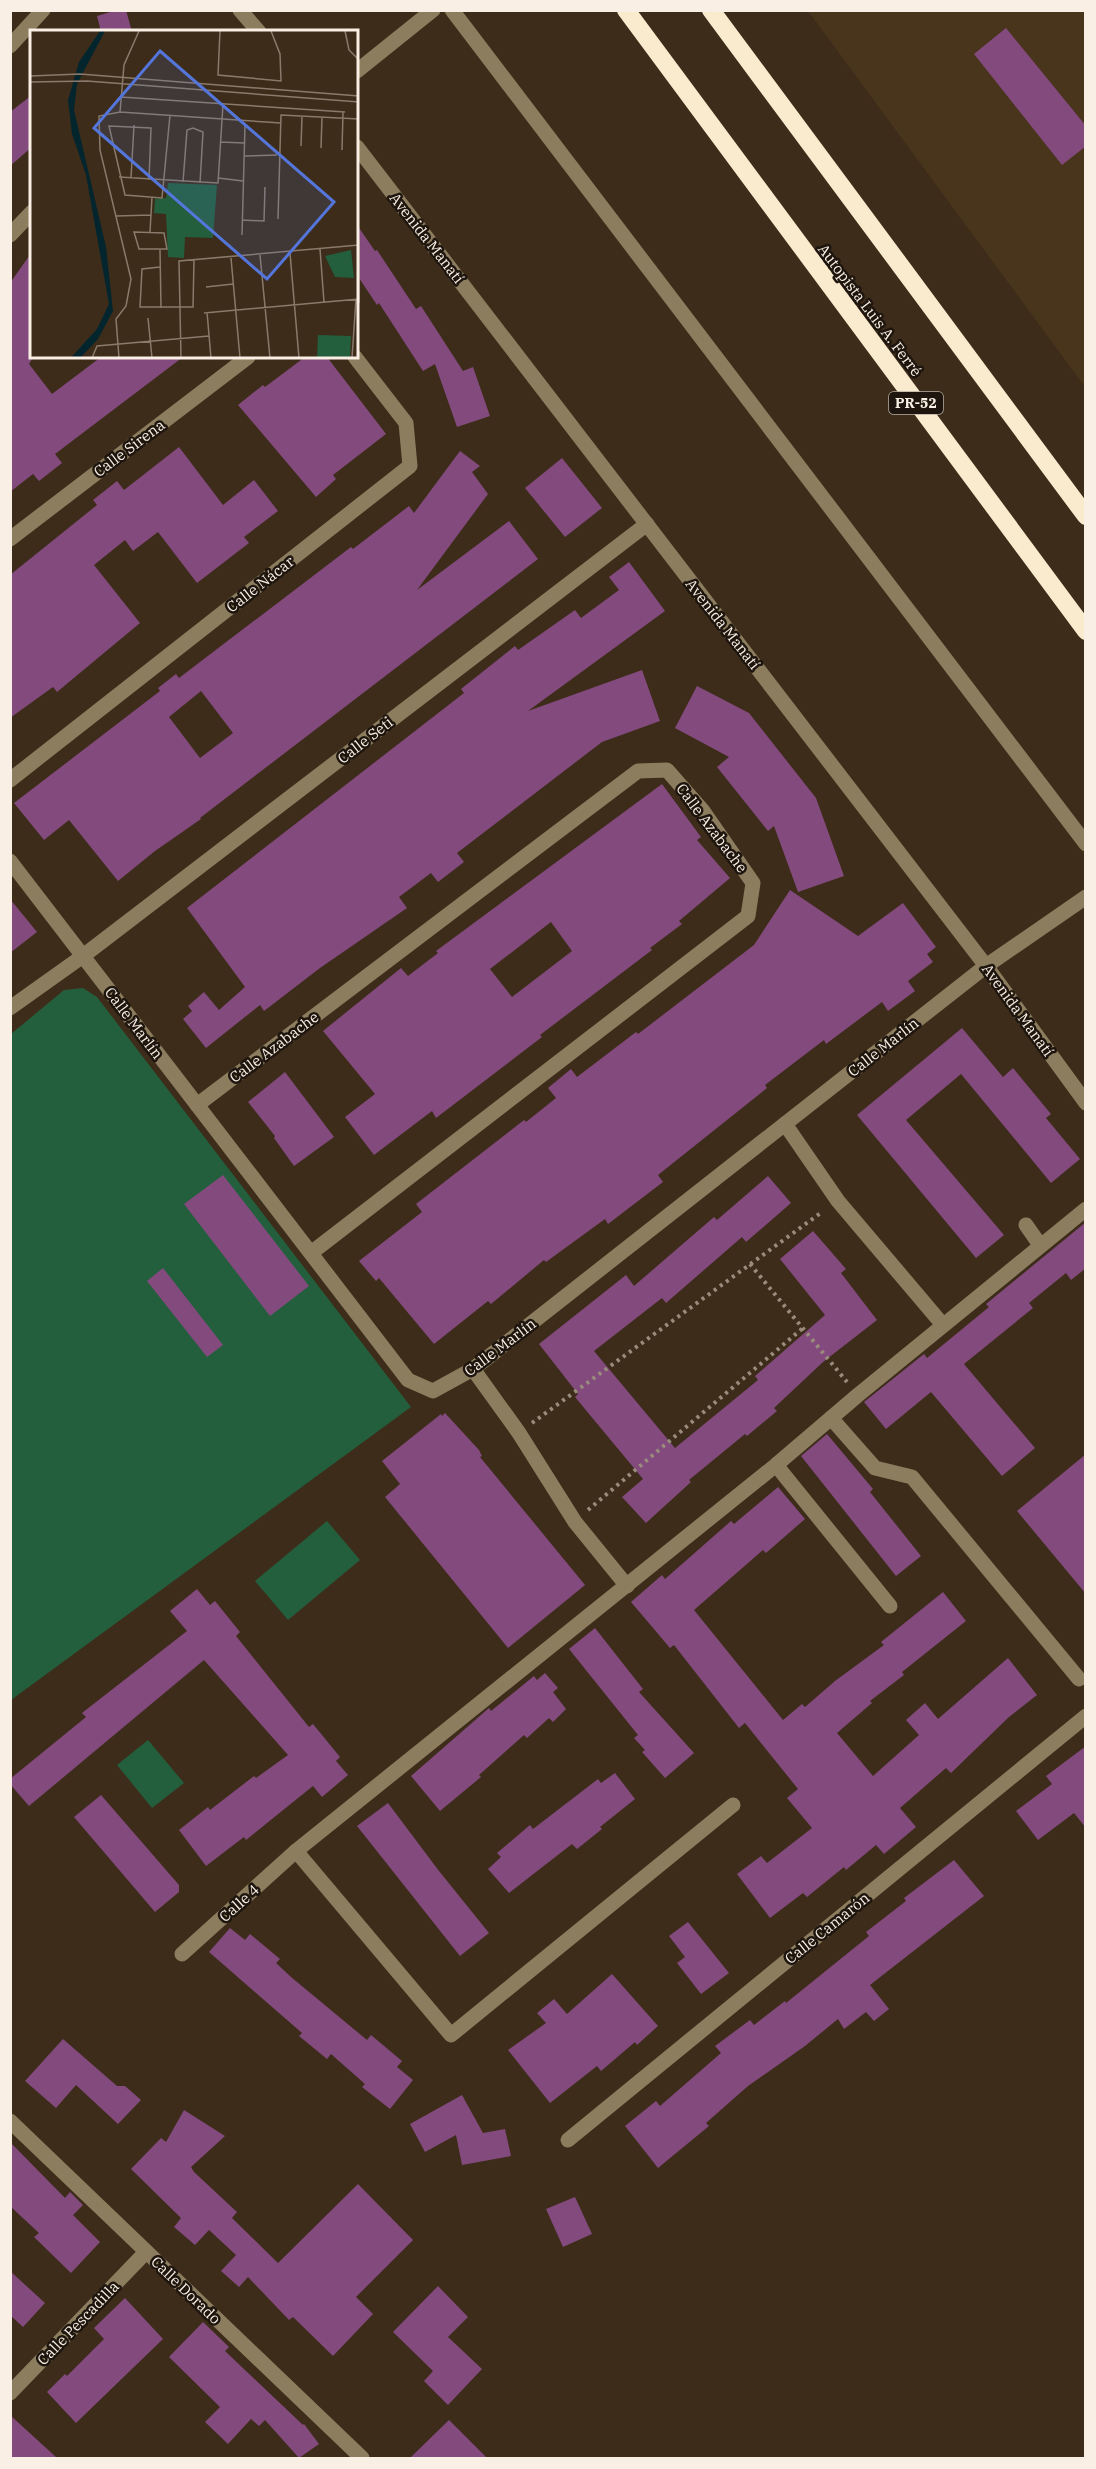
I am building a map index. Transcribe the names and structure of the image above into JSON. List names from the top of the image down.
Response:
{
  "streets": {
    "highway": ["Autopista Luis A. Ferré", "PR-52"],
    "street": [
      "Avenida Manatí",
      "Calle Sirena",
      "Calle Nácar",
      "Calle Seti",
      "Calle Azabache",
      "Calle Marlín",
      "Calle 4",
      "Calle Camarón",
      "Calle Dorado",
      "Calle Pescadilla"
    ]
  },
  "crossings": [
    ["Avenida Manatí", "Calle Seti"],
    ["Avenida Manatí", "Calle Marlín"],
    ["Calle Seti", "Calle Marlín"],
    ["Calle Azabache", "Calle Marlín"],
    ["Calle Dorado", "Calle Pescadilla"]
  ]
}
